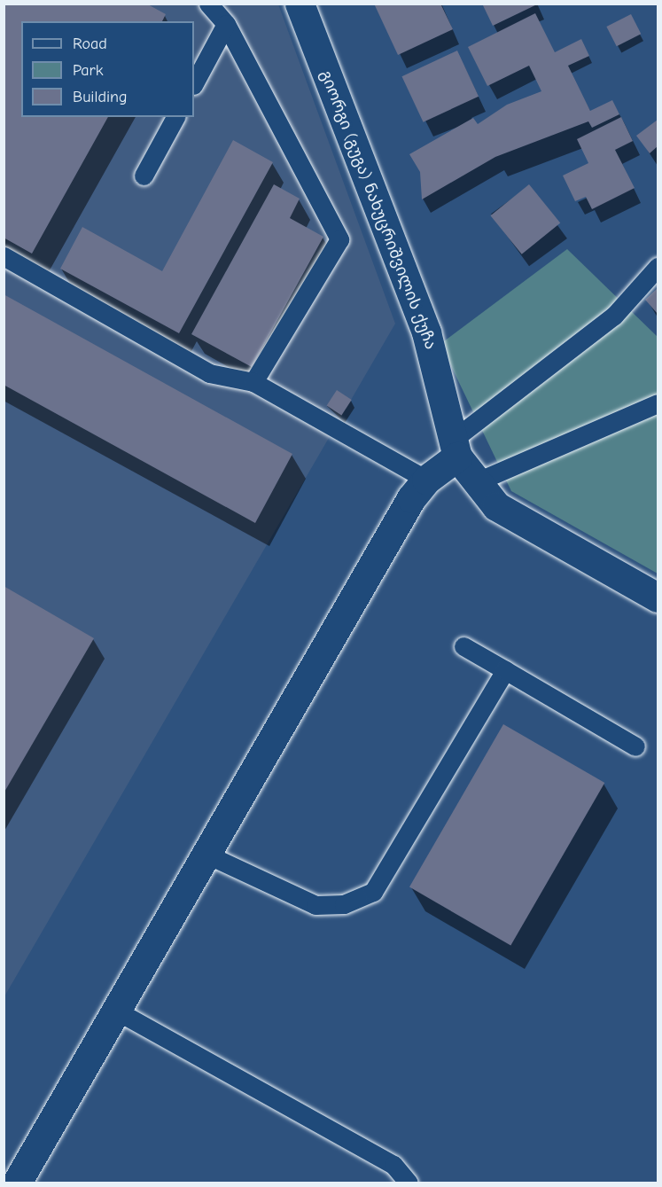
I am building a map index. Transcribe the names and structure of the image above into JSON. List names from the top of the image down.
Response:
{
  "streets": {
    "street": ["გიორგი (გუგა) ნახუცრიშვილის ქუჩა"]
  },
  "legend": ["Road", "Park", "Building"]
}
